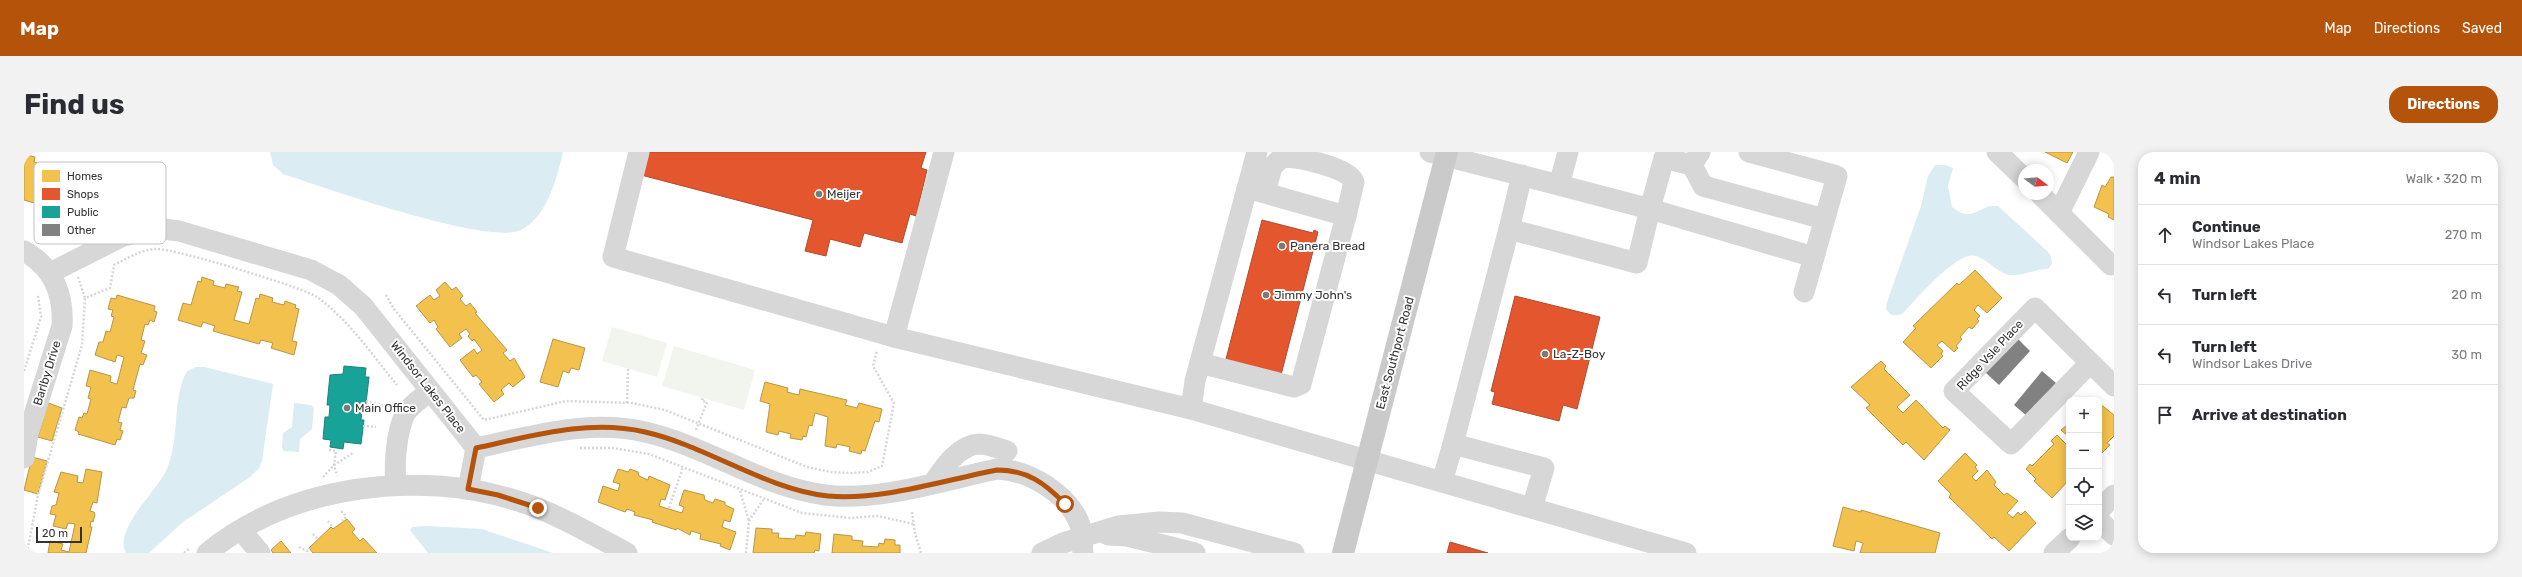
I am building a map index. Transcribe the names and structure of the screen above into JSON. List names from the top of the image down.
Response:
{
  "streets": {
    "main road": ["East Southport Road"],
    "street": ["Ridge Vsle Place", "Barlby Drive", "Windsor Lakes Place"]
  },
  "crossings": [
    ["Barlby Drive", "Windsor Lakes Place"]
  ],
  "places": [
    "Meijer",
    "Panera Bread",
    "Jimmy John's",
    "La-Z-Boy",
    "Main Office"
  ],
  "legend": [
    "Homes",
    "Shops",
    "Public",
    "Other"
  ],
  "scale_bar": "20 m",
  "north": "right",
  "page": {
    "header": "Map",
    "nav": ["Map", "Directions", "Saved"],
    "buttons": "Directions",
    "title": "Find us",
    "heading": ["4 min", "Walk · 320 m"],
    "list": [
      ["Continue", "Windsor Lakes Place", "270 m"],
      ["Turn left", "20 m"],
      ["Turn left", "Windsor Lakes Drive", "30 m"],
      "Arrive at destination"
    ],
    "map_buttons": ["+", "−"],
    "scale": "20 m"
  }
}
